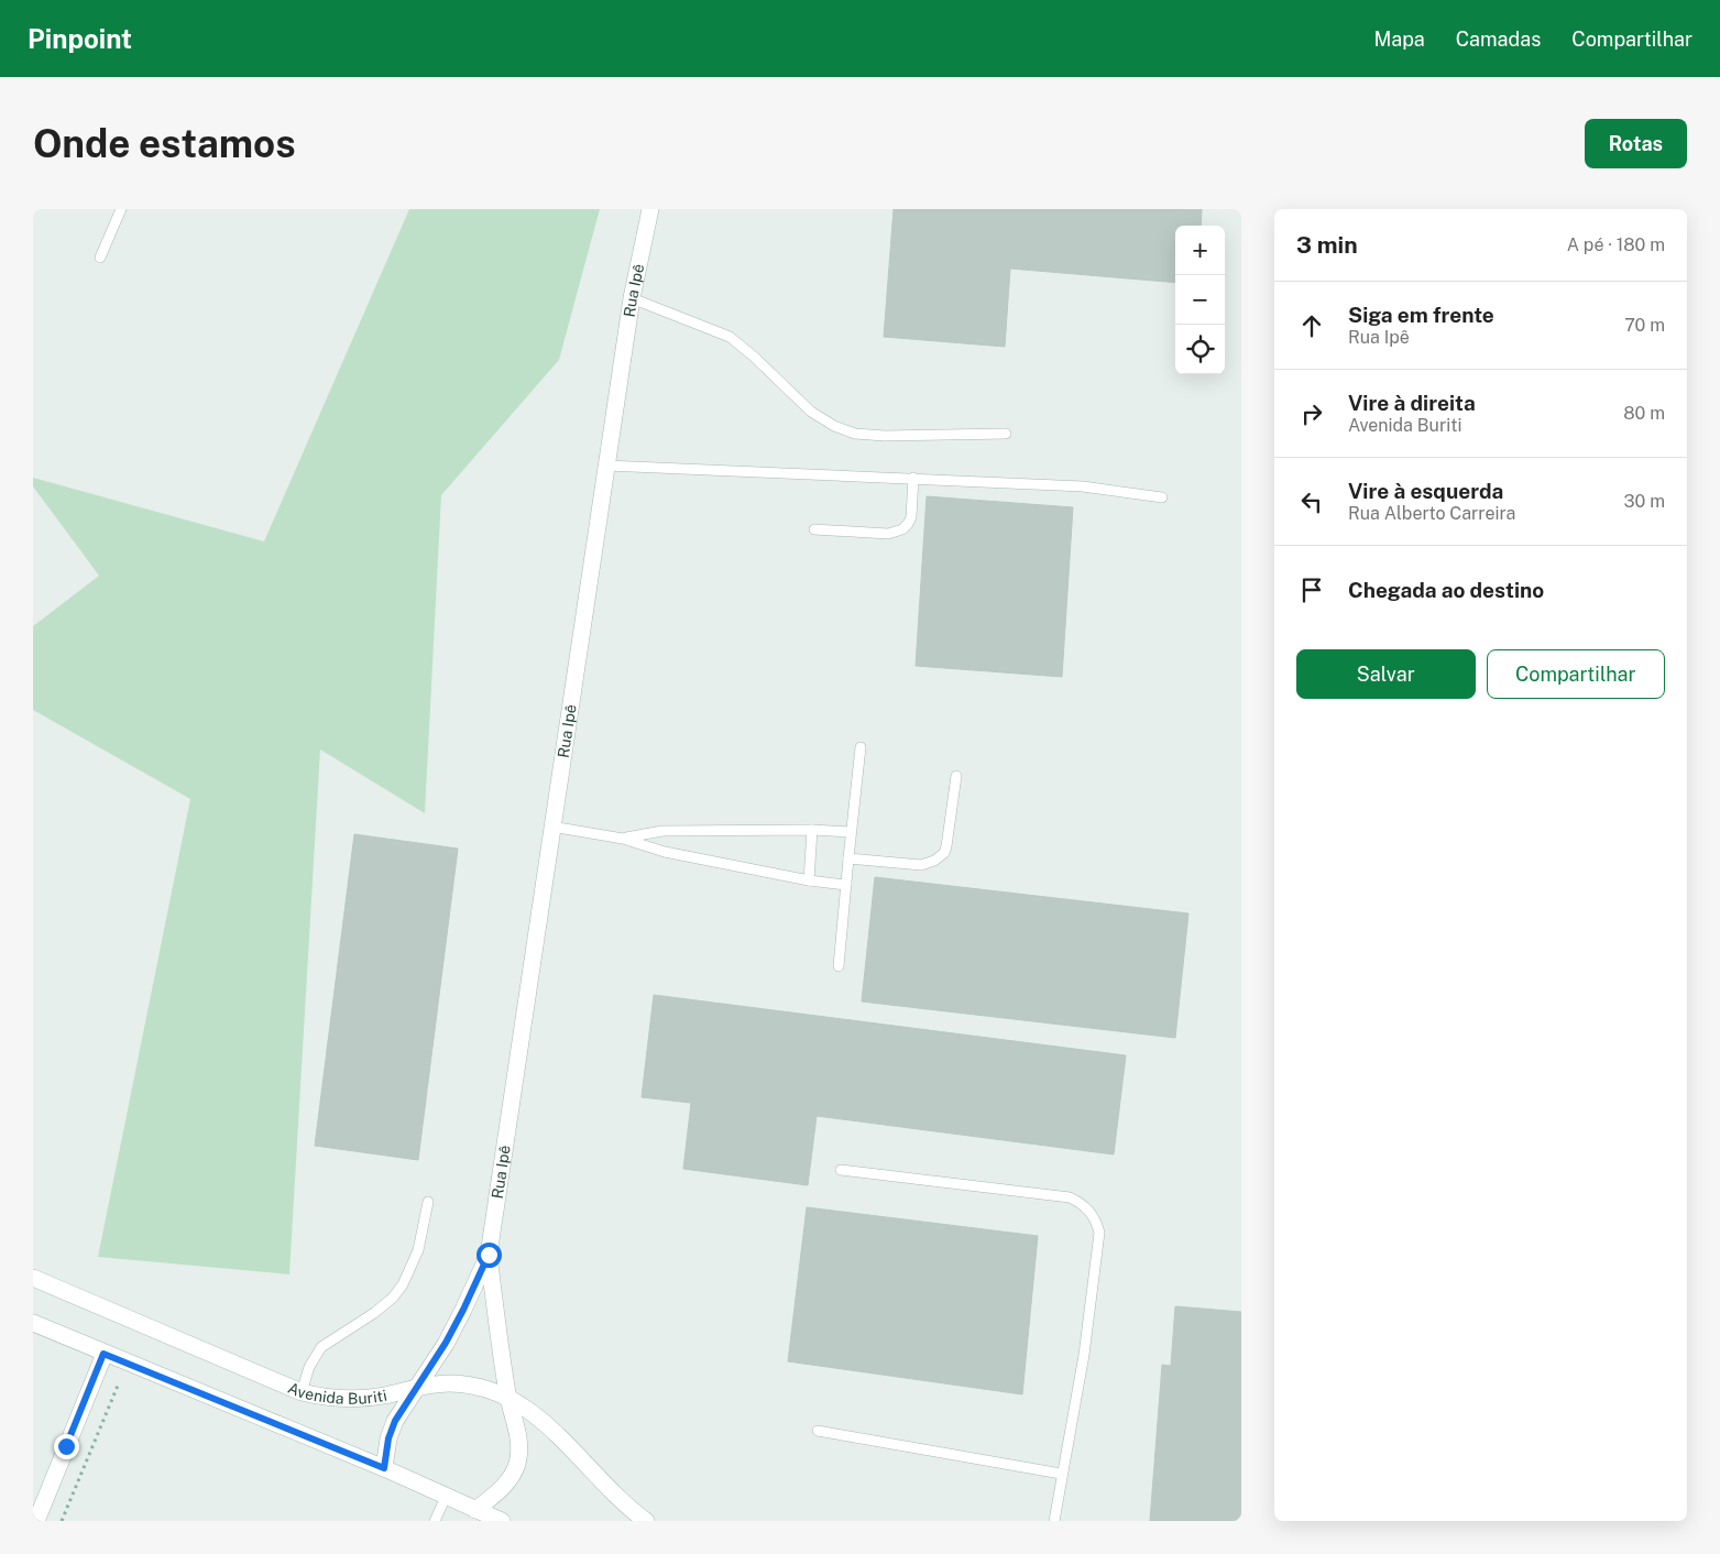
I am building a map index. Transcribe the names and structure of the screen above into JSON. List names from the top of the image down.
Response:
{
  "streets": {
    "street": ["Rua Ipê", "Avenida Buriti"]
  },
  "crossings": [
    ["Rua Ipê", "Avenida Buriti"]
  ],
  "page": {
    "header": "Pinpoint",
    "nav": ["Mapa", "Camadas", "Compartilhar"],
    "buttons": [
      "Rotas",
      ["Salvar", "Compartilhar"]
    ],
    "title": "Onde estamos",
    "heading": ["3 min", "A pé · 180 m"],
    "map_buttons": ["+", "−"],
    "list": [
      ["Siga em frente", "Rua Ipê", "70 m"],
      ["Vire à direita", "Avenida Buriti", "80 m"],
      ["Vire à esquerda", "Rua Alberto Carreira", "30 m"],
      "Chegada ao destino"
    ]
  }
}
